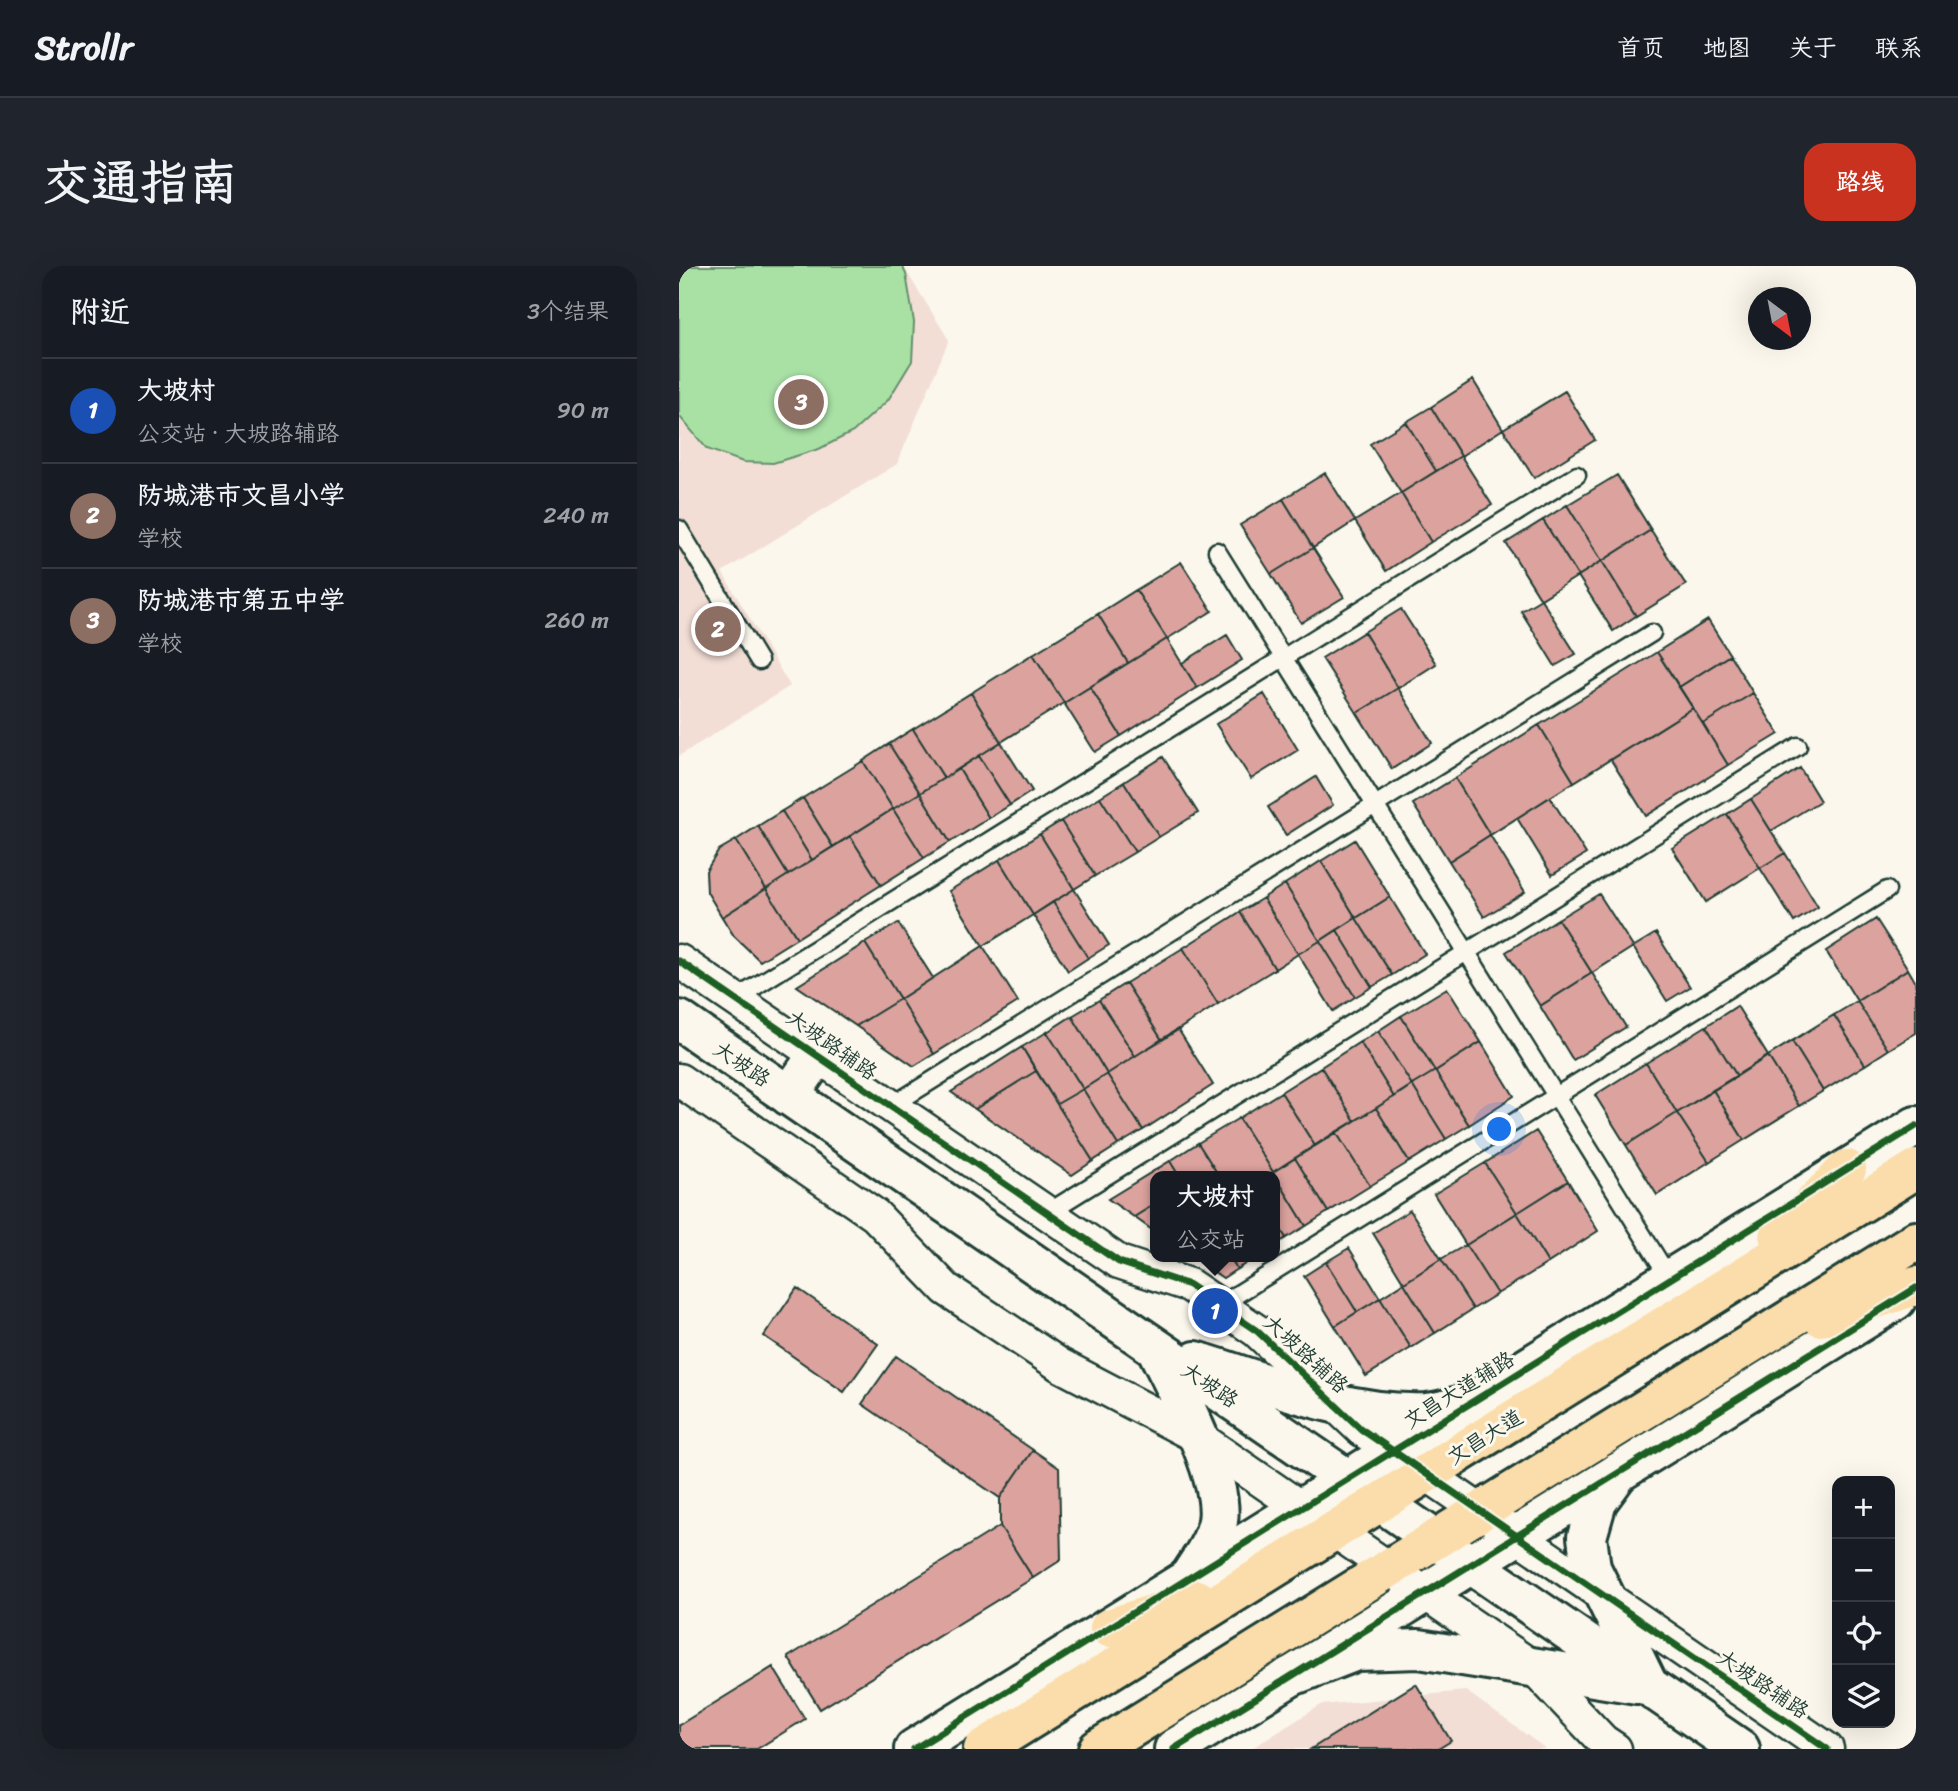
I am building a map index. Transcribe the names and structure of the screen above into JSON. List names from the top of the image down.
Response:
{
  "streets": {
    "main road": ["大坡路", "文昌大道辅路", "文昌大道"],
    "street": ["大坡路辅路"]
  },
  "crossings": [
    ["大坡路辅路", "文昌大道辅路"],
    ["大坡路辅路", "文昌大道"],
    ["大坡路", "文昌大道辅路"],
    ["大坡路", "文昌大道"]
  ],
  "north": "bottom right",
  "page": {
    "header": "Strollr",
    "nav": [
      "首页",
      "地图",
      "关于",
      "联系"
    ],
    "title": "交通指南",
    "buttons": "路线",
    "heading": ["附近", "3个结果"],
    "list": [
      {
        "mark": "1",
        "name": "大坡村",
        "note": "公交站 · 大坡路辅路",
        "value": "90 m"
      },
      {
        "mark": "2",
        "name": "防城港市文昌小学",
        "note": "学校",
        "value": "240 m"
      },
      {
        "mark": "3",
        "name": "防城港市第五中学",
        "note": "学校",
        "value": "260 m"
      }
    ],
    "pins": ["3", "2", "1"],
    "popup": ["大坡村", "公交站"],
    "map_buttons": ["+", "−"]
  }
}
